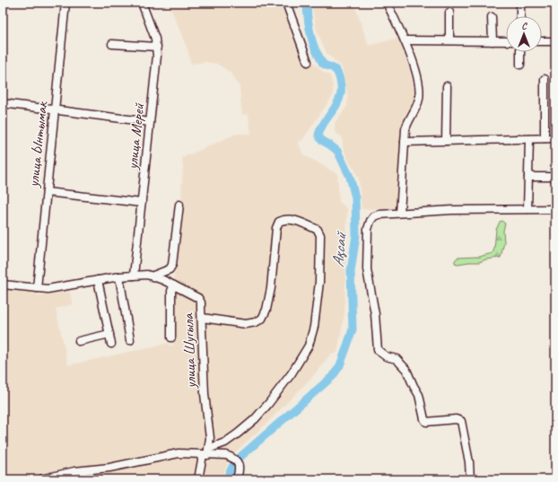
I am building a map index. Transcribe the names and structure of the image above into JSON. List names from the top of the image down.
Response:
{
  "streets": {
    "street": ["улица Мерей", "улица Ынтымак", "улица Шугыла"]
  },
  "crossings": [
    ["улица Мерей", "улица Шугыла"],
    ["улица Ынтымак", "улица Шугыла"]
  ],
  "water": ["Ақсай"],
  "north": "top"
}
